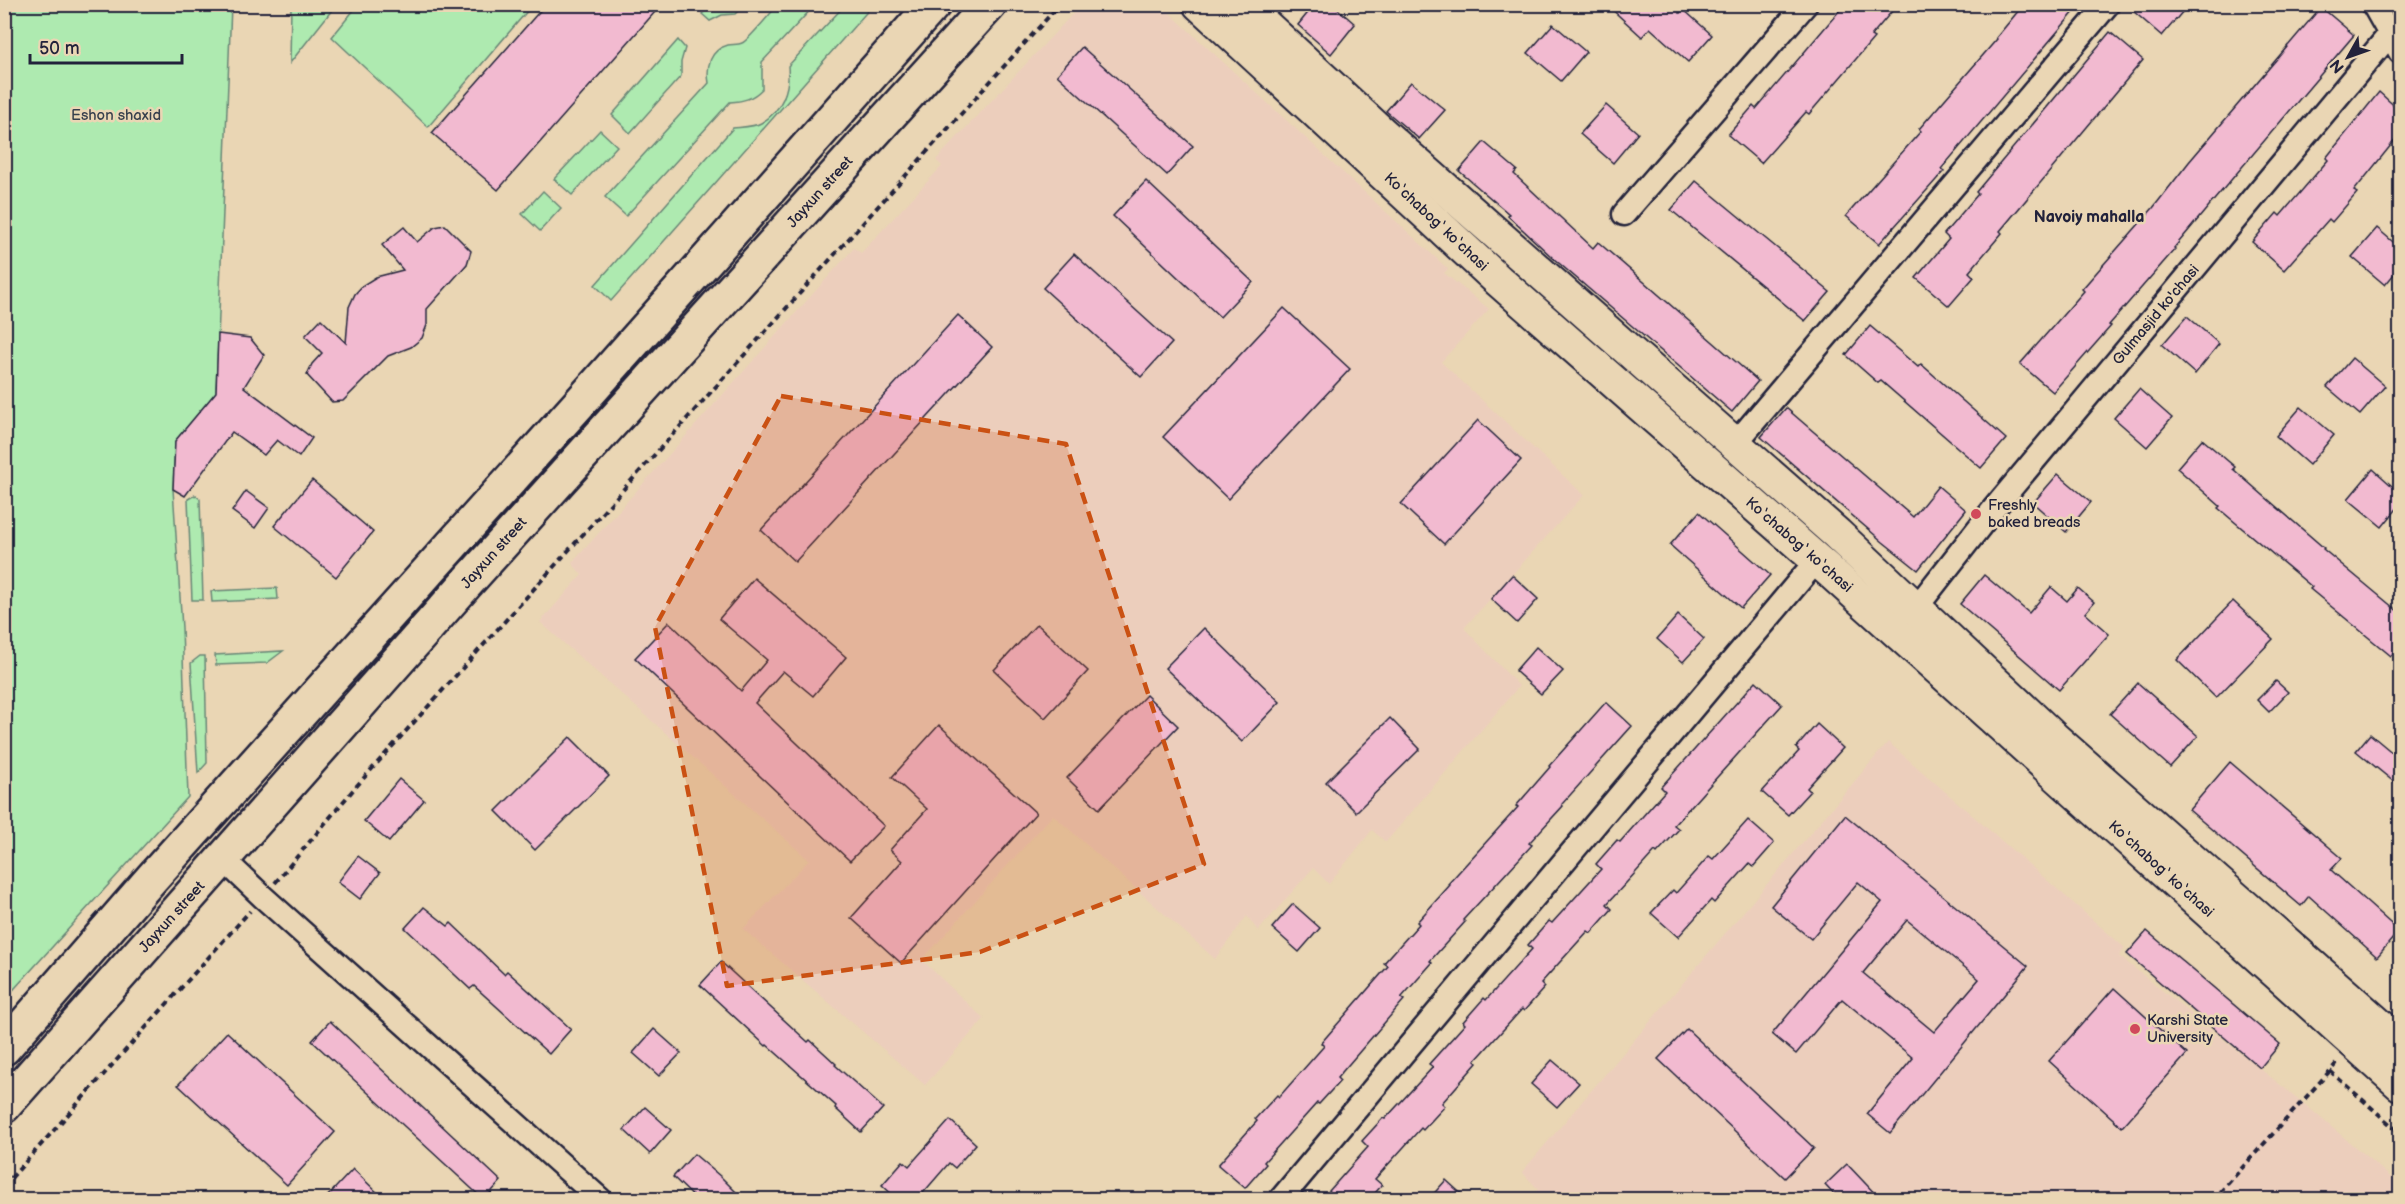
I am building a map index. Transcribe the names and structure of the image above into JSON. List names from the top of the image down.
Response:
{
  "streets": {
    "highway": ["Jayxun street"],
    "main road": ["Ko‘chabog‘ ko‘chasi"],
    "street": ["Gulmasjid ko'chasi"]
  },
  "crossings": [
    ["Ko‘chabog‘ ko‘chasi", "Gulmasjid ko'chasi"]
  ],
  "districts": ["Navoiy mahalla"],
  "parks": ["Eshon shaxid"],
  "places": ["Freshly baked breads", "Karshi State University"],
  "scale_bar": "50 m",
  "north": "bottom left"
}
